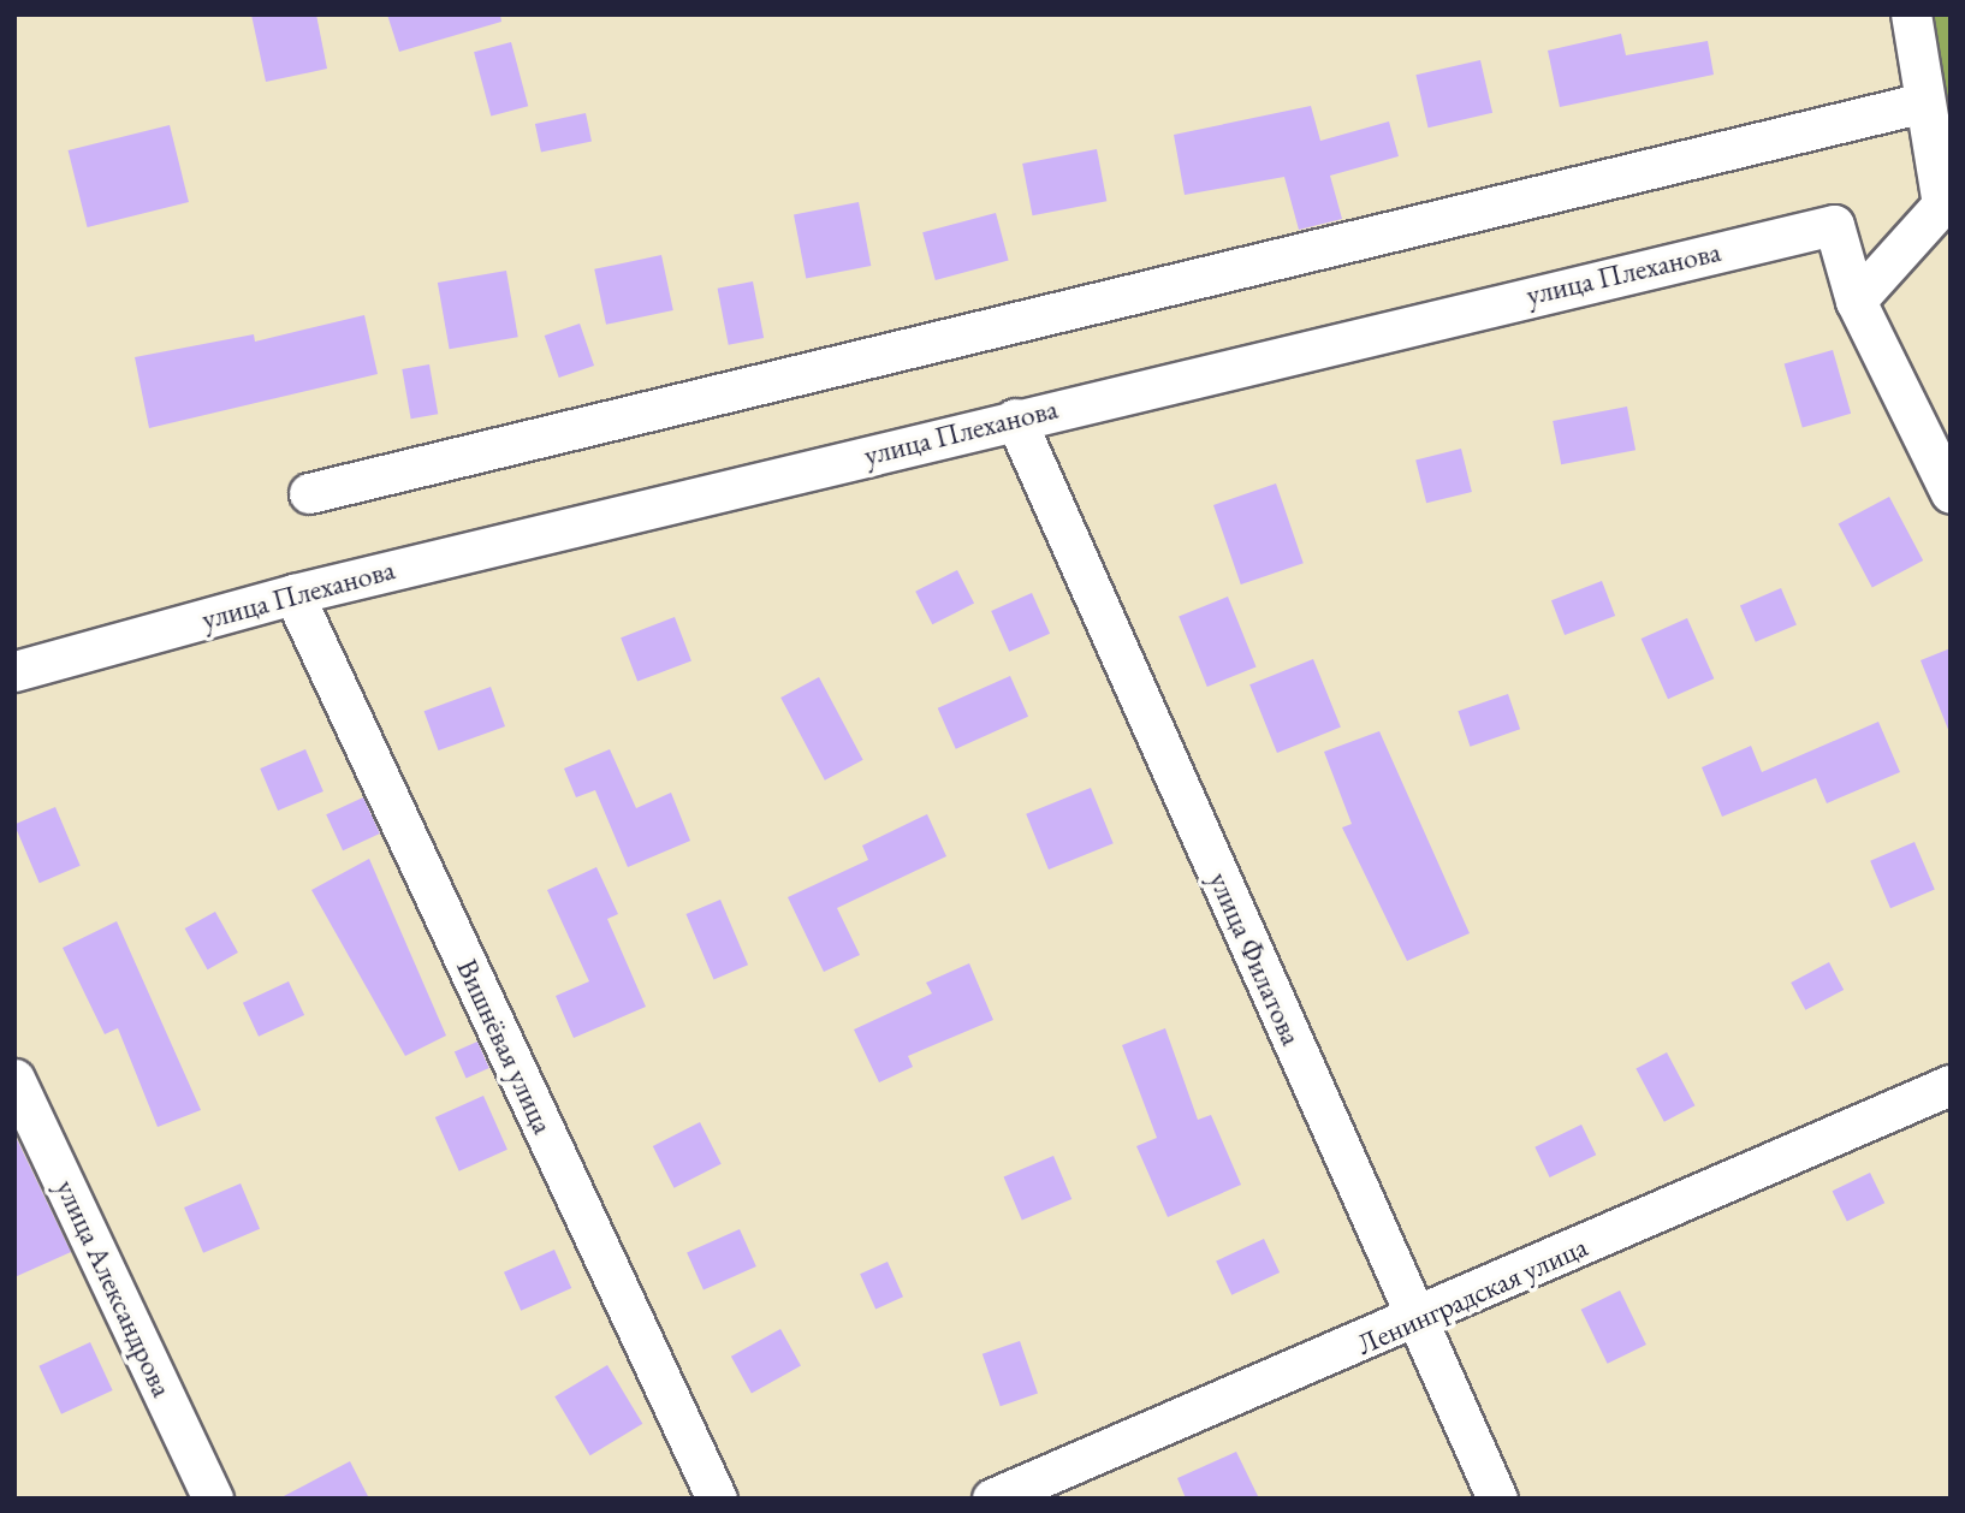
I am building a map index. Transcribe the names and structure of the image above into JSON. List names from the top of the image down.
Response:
{
  "streets": {
    "street": [
      "улица Плеханова",
      "улица Филатова",
      "Вишнёвая улица",
      "улица Александрова",
      "Ленинградская улица"
    ]
  },
  "crossings": [
    ["улица Плеханова", "улица Филатова"],
    ["улица Плеханова", "Вишнёвая улица"],
    ["улица Филатова", "Ленинградская улица"]
  ]
}
